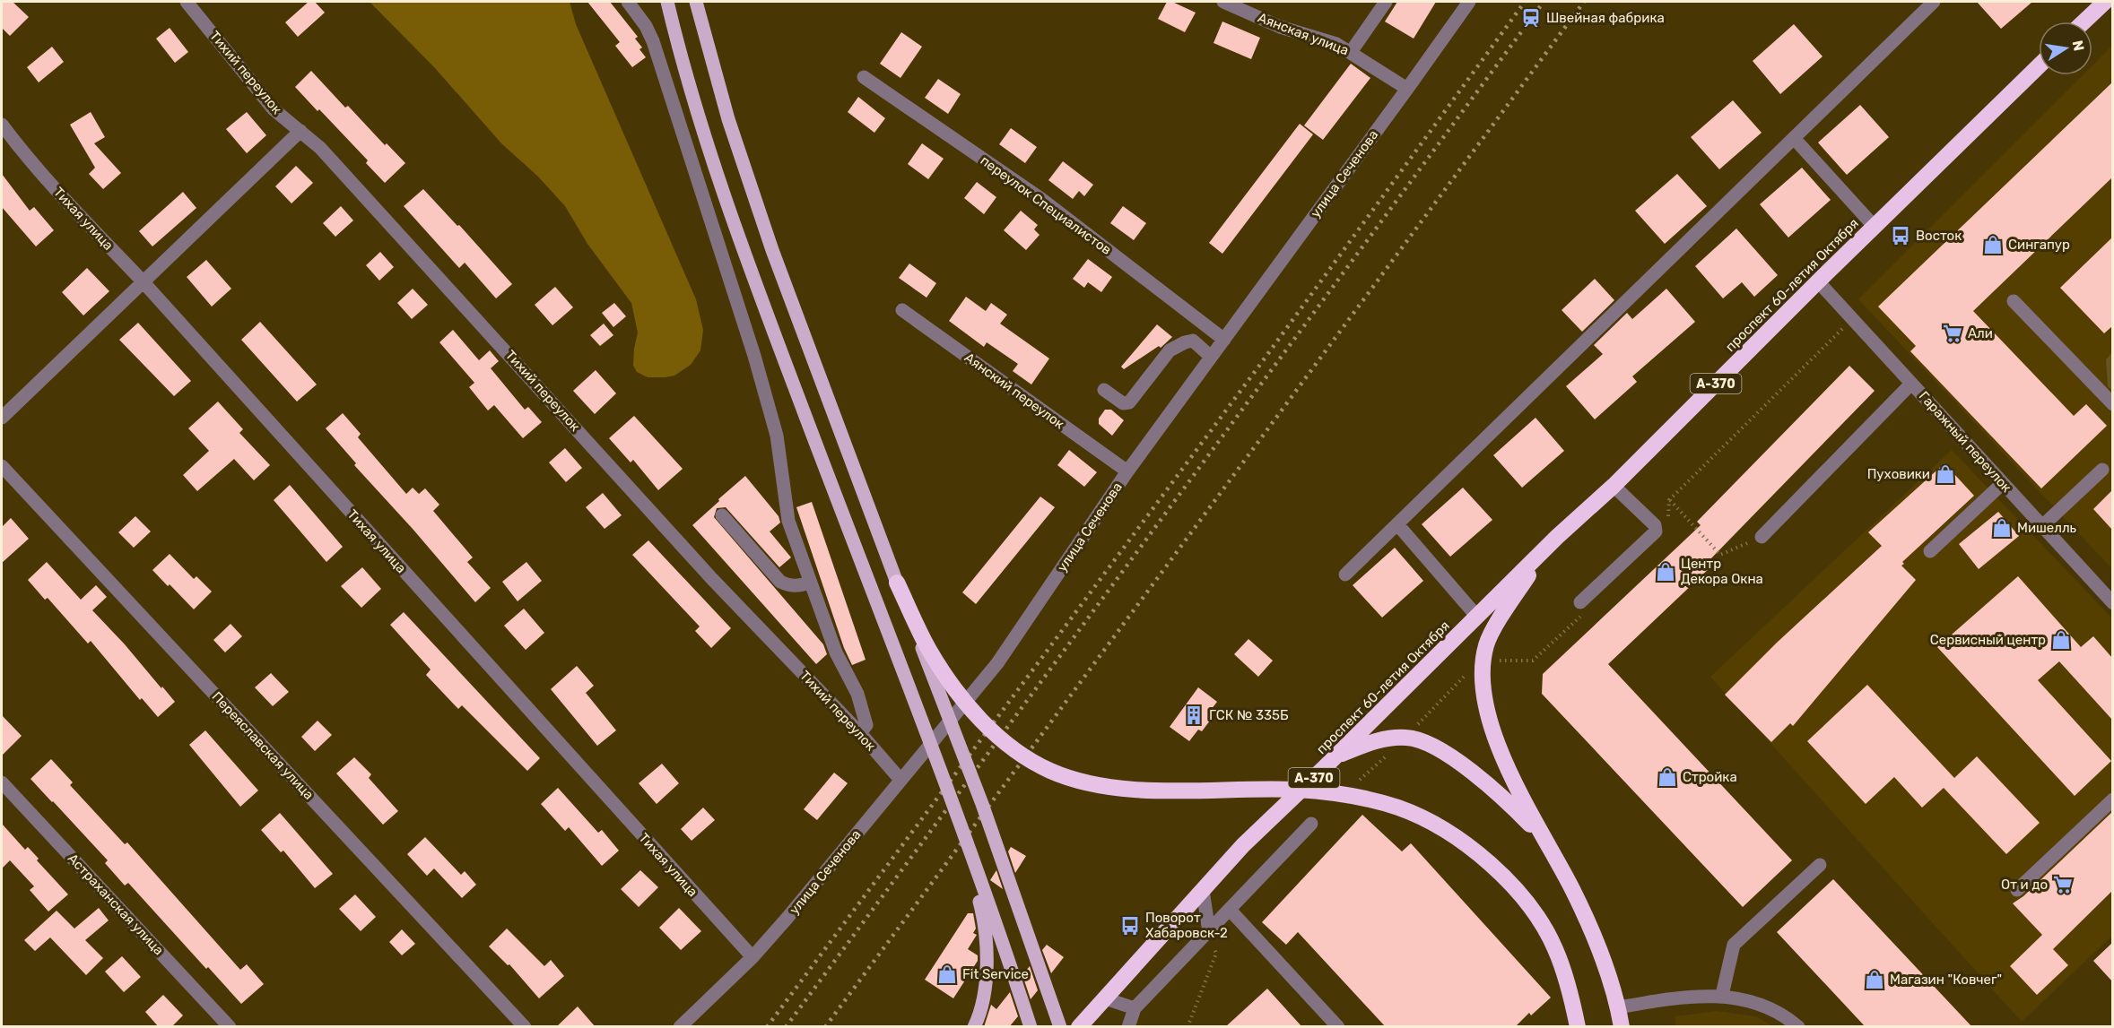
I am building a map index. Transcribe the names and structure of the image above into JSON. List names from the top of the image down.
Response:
{
  "streets": {
    "highway": ["проспект 60-летия Октября", "А-370"],
    "street": [
      "Аянская улица",
      "Тихий переулок",
      "улица Сеченова",
      "переулок Специалистов",
      "Тихая улица",
      "Аянский переулок",
      "Гаражный переулок",
      "Переяславская улица",
      "Астраханская улица"
    ]
  },
  "crossings": [
    ["Аянская улица", "улица Сеченова"],
    ["Тихий переулок", "улица Сеченова"],
    ["улица Сеченова", "переулок Специалистов"],
    ["улица Сеченова", "Тихая улица"],
    ["улица Сеченова", "Аянский переулок"],
    ["проспект 60-летия Октября", "А-370"],
    ["проспект 60-летия Октября", "Гаражный переулок"]
  ],
  "places": {
    "station": ["Швейная фабрика"],
    "bus stop": ["Восток", "Поворот Хабаровск-2"],
    "shop": [
      "Сингапур",
      "Пуховики",
      "Мишелль",
      "Центр Декора Окна",
      "Сервисный центр",
      "Стройка",
      "Fit Service",
      "Магазин \"Ковчег\""
    ],
    "supermarket": ["Али", "От и до"],
    "building": ["ГСК № 335Б"]
  },
  "north": "right"
}
